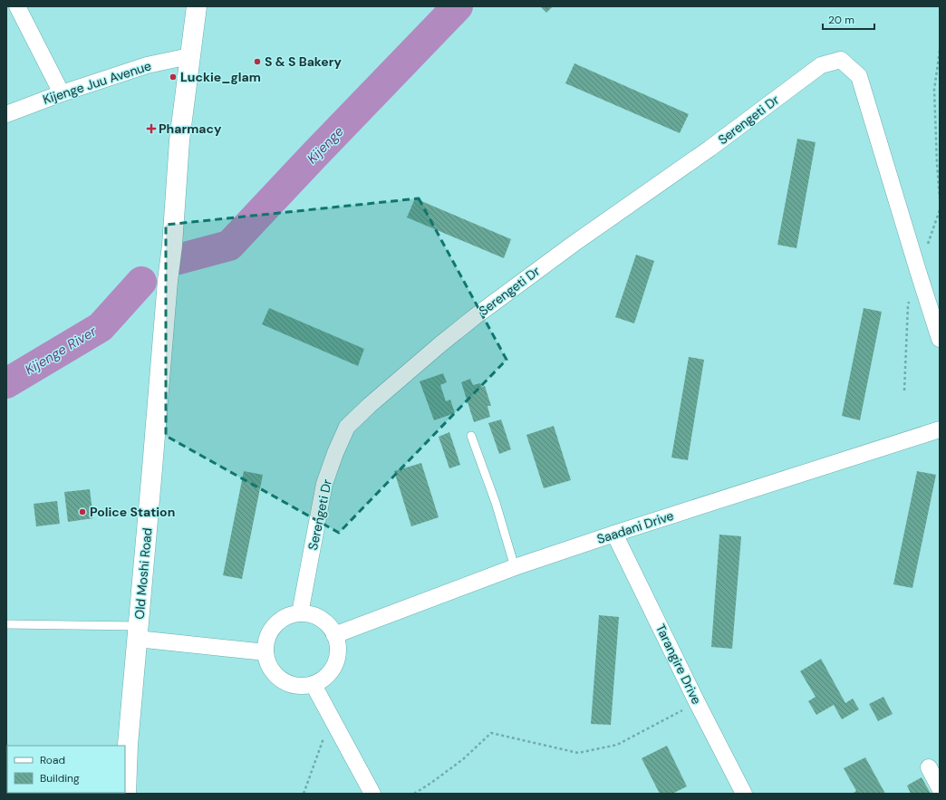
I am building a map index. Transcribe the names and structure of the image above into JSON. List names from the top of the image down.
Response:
{
  "streets": {
    "main road": ["Old Moshi Road"],
    "street": [
      "Kijenge Juu Avenue",
      "Serengeti Dr",
      "Saadani Drive",
      "Tarangire Drive"
    ]
  },
  "crossings": [
    ["Kijenge Juu Avenue", "Old Moshi Road"],
    ["Serengeti Dr", "Saadani Drive"],
    ["Saadani Drive", "Tarangire Drive"]
  ],
  "water": ["Kijenge", "Kijenge River"],
  "places": {
    "other": ["S & S Bakery", "Luckie_glam", "Police Station"],
    "health": ["Pharmacy"]
  },
  "legend": ["Road", "Building"],
  "scale_bar": "20 m"
}
